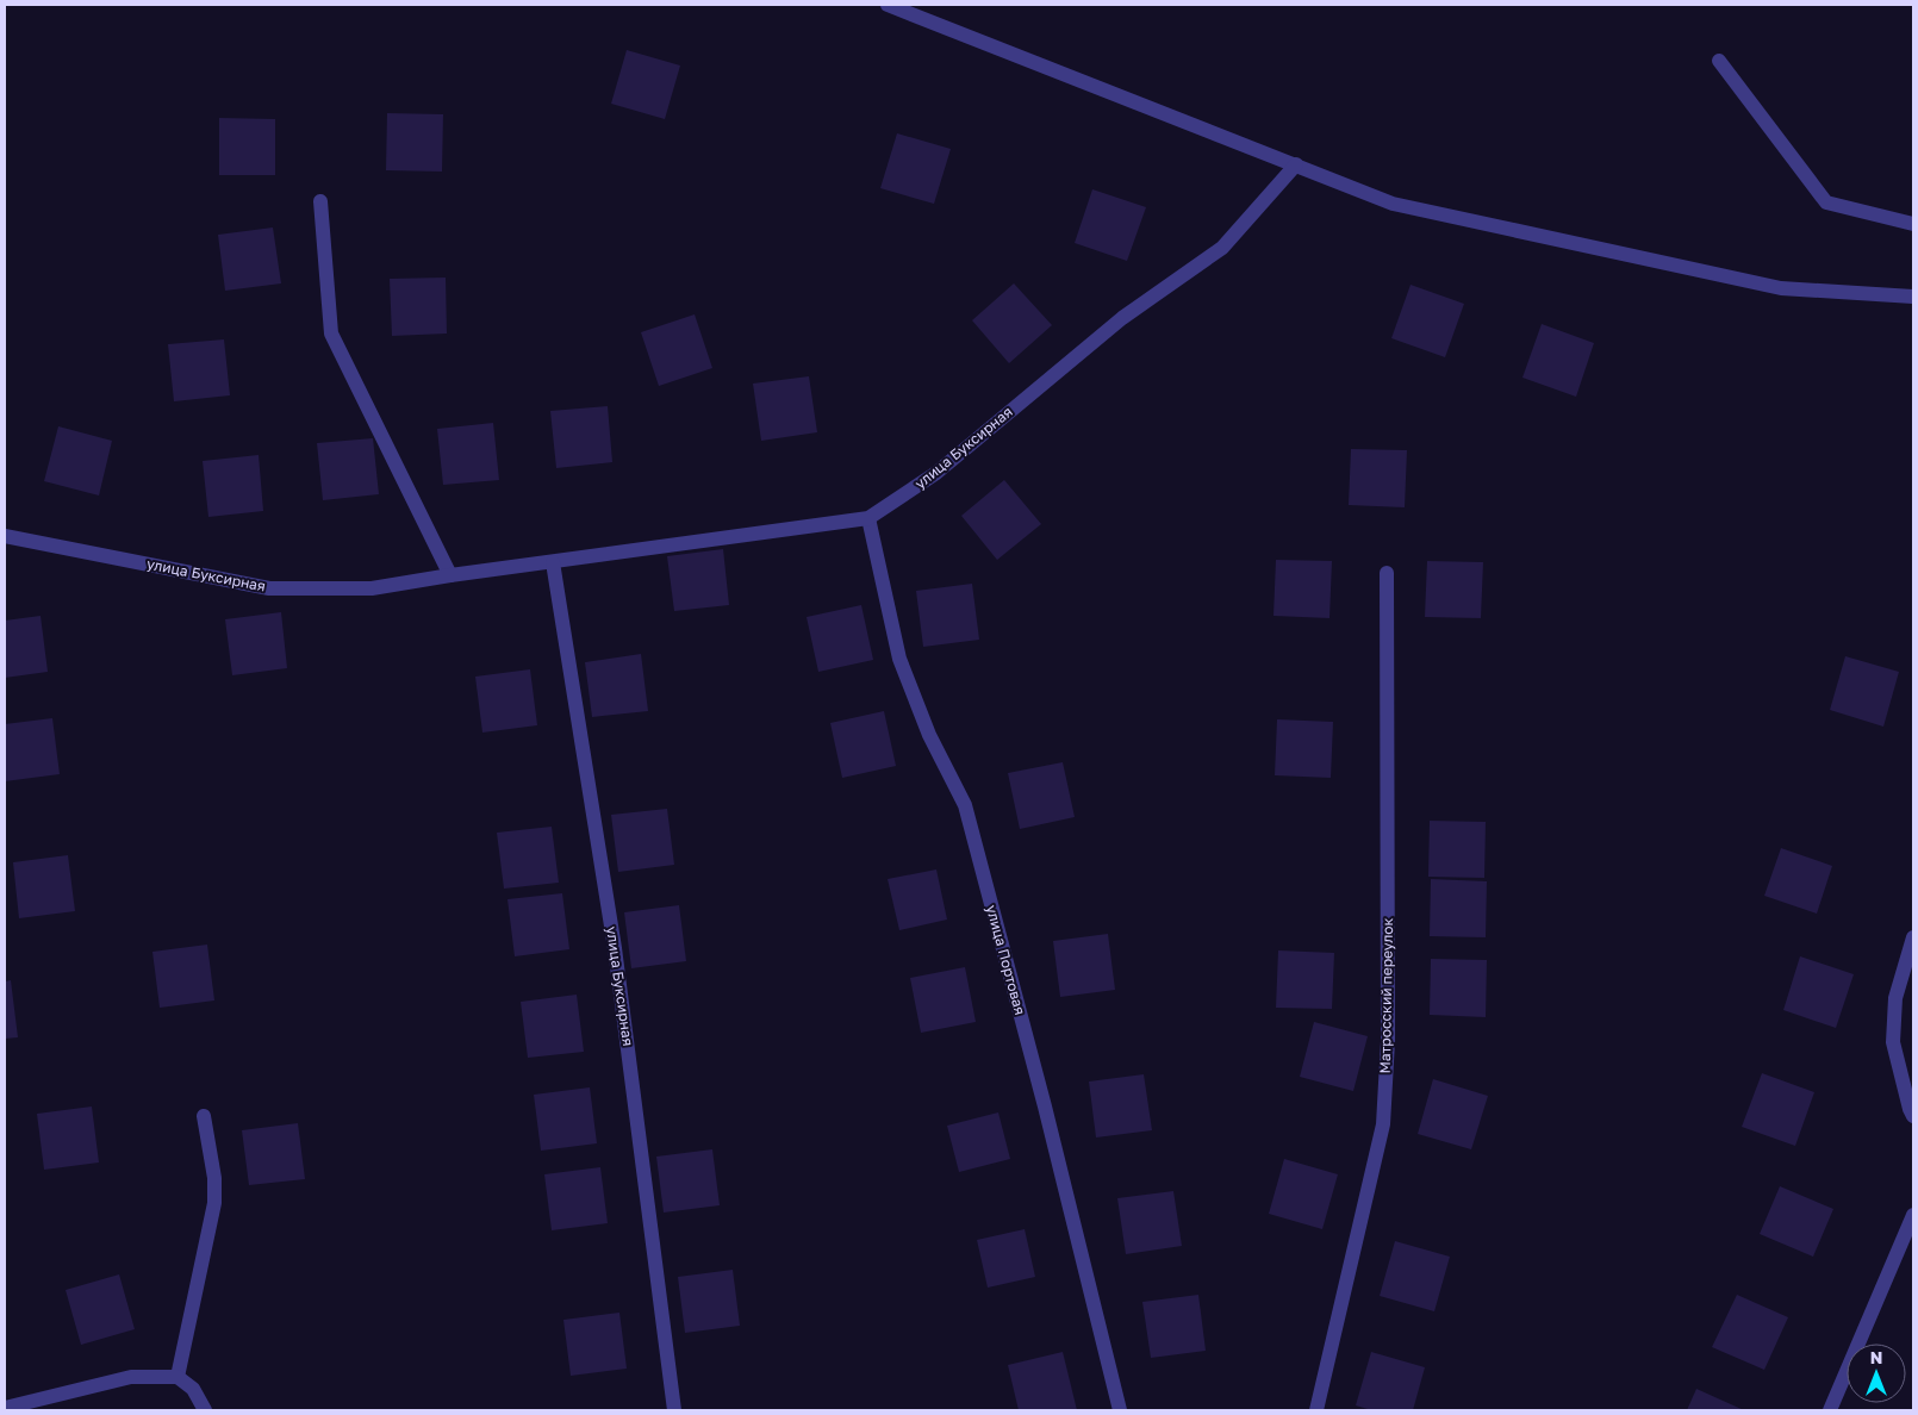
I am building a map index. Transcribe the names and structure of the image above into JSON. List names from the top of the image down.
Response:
{
  "streets": {
    "street": ["улица Буксирная", "улица Портовая", "Матросский переулок"]
  },
  "crossings": [
    ["улица Буксирная", "улица Портовая"]
  ],
  "north": "top"
}
